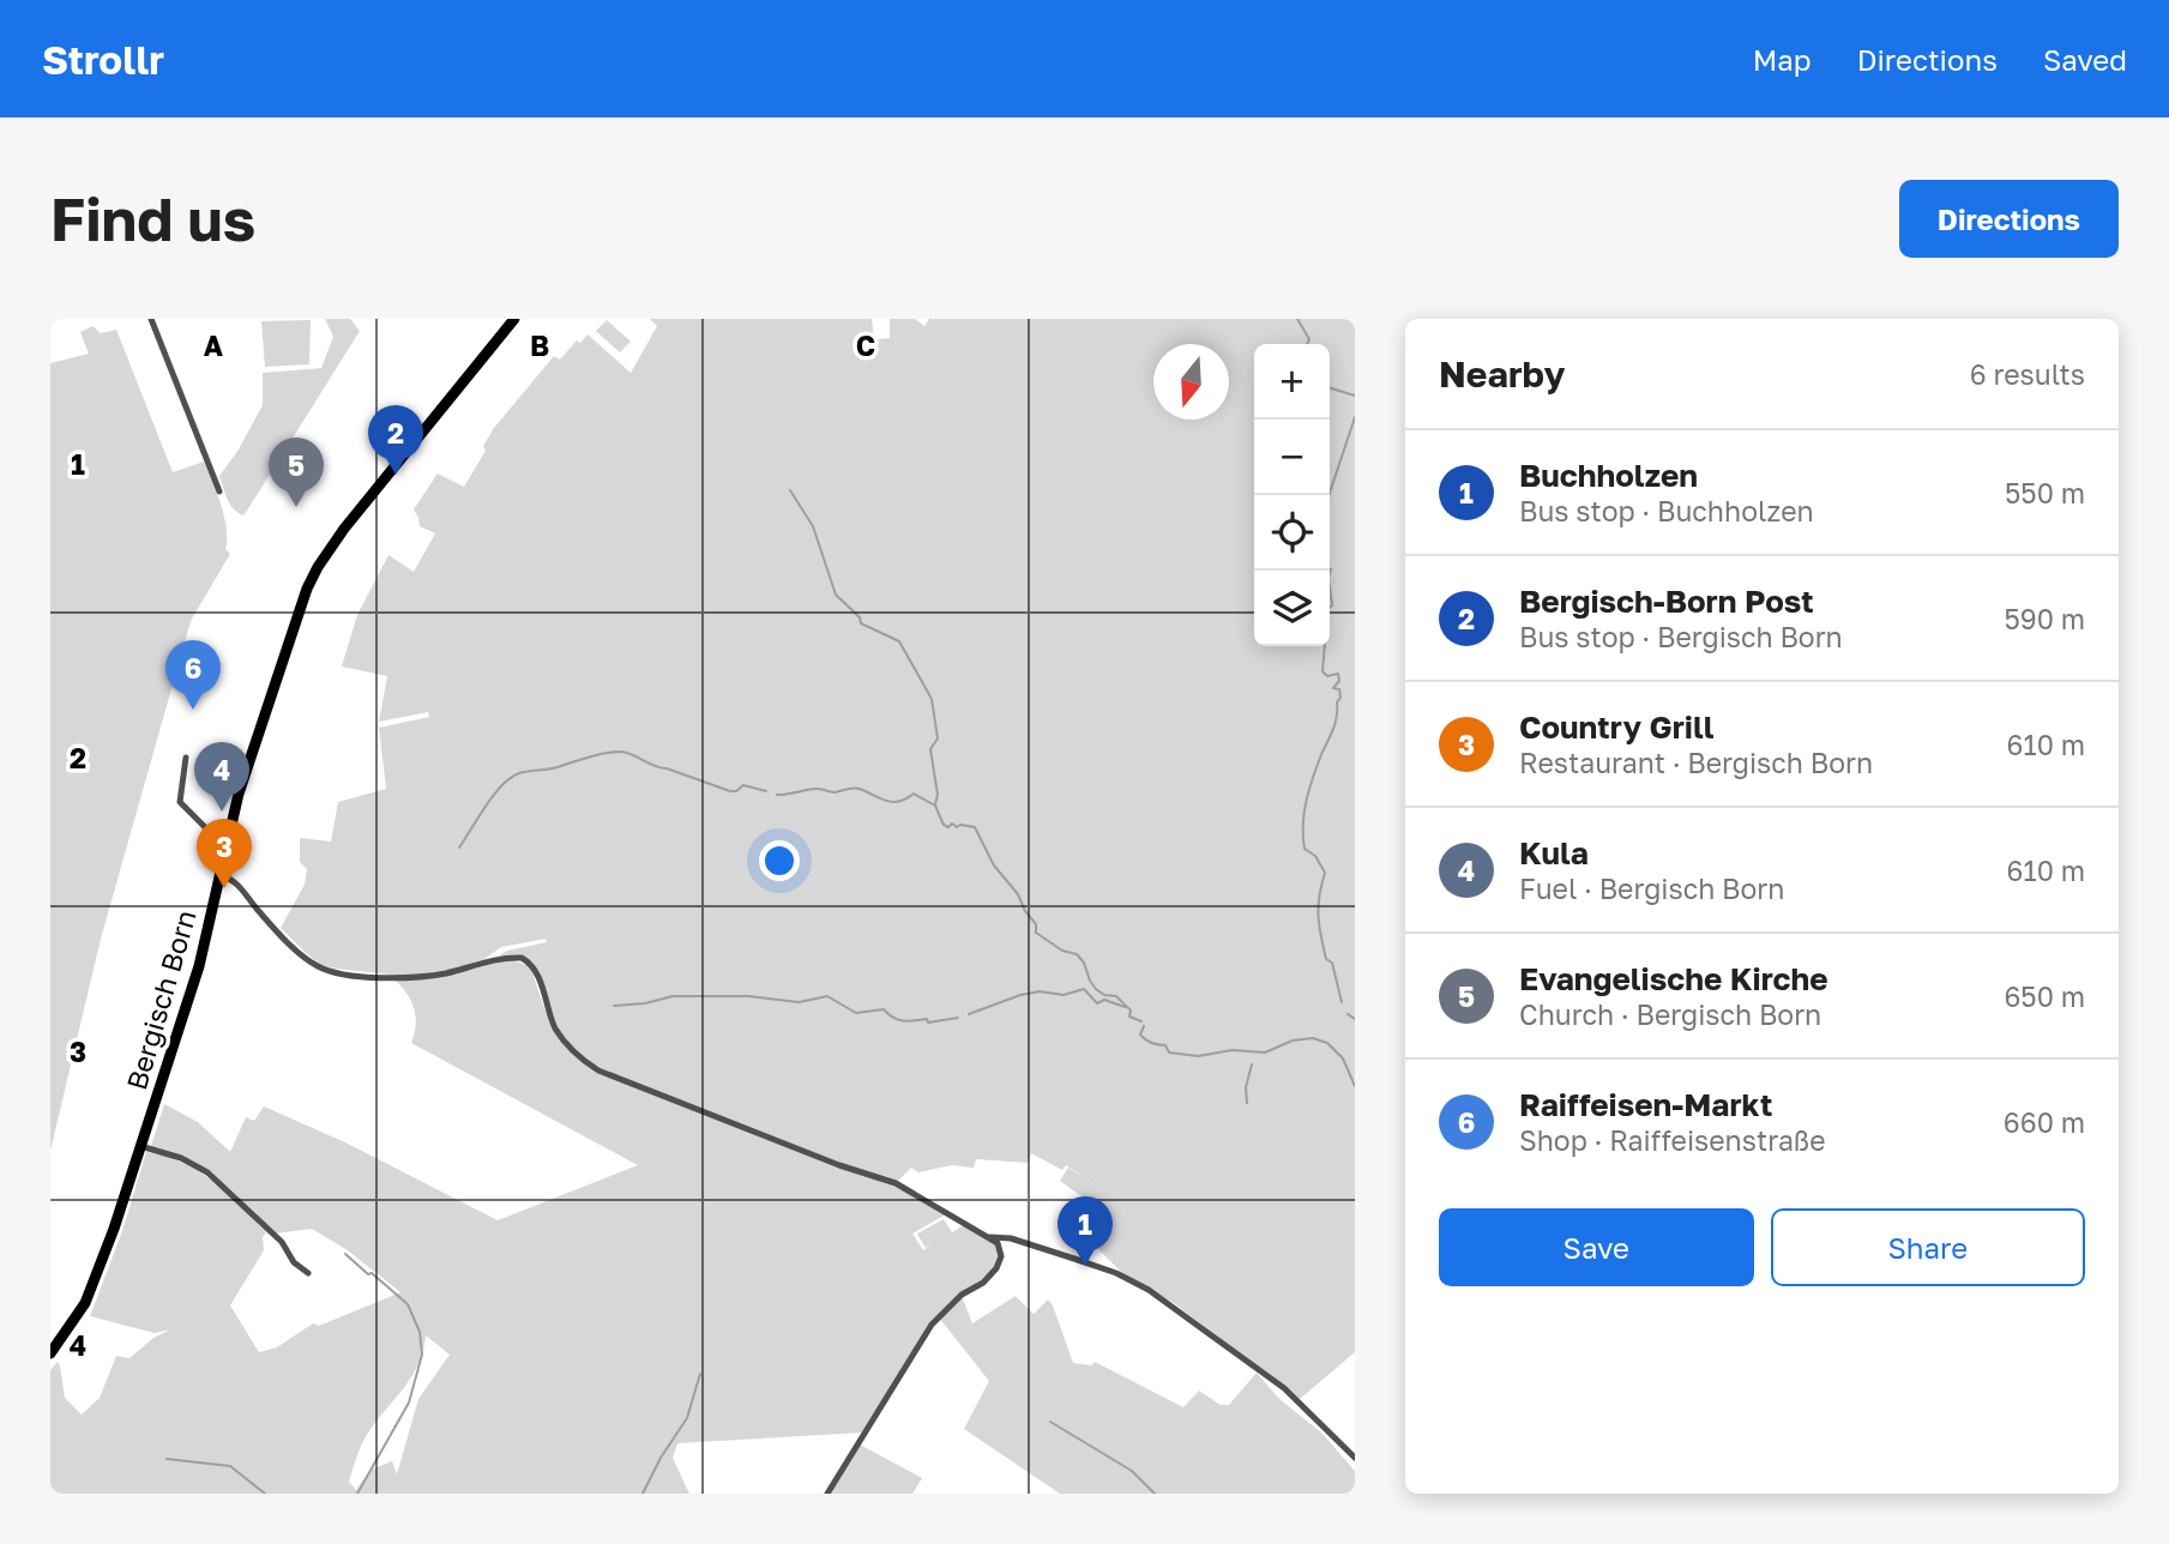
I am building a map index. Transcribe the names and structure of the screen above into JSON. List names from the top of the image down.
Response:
{
  "streets": {
    "main road": ["Bergisch Born"]
  },
  "north": "bottom",
  "page": {
    "header": "Strollr",
    "nav": ["Map", "Directions", "Saved"],
    "buttons": [
      "Directions",
      ["Save", "Share"]
    ],
    "title": "Find us",
    "heading": ["Nearby", "6 results"],
    "map_buttons": ["+", "−"],
    "pins": [
      "2",
      "5",
      "6",
      "4",
      "3",
      "1"
    ],
    "list": [
      {
        "mark": "1",
        "name": "Buchholzen",
        "note": "Bus stop · Buchholzen",
        "value": "550 m"
      },
      {
        "mark": "2",
        "name": "Bergisch-Born Post",
        "note": "Bus stop · Bergisch Born",
        "value": "590 m"
      },
      {
        "mark": "3",
        "name": "Country Grill",
        "note": "Restaurant · Bergisch Born",
        "value": "610 m"
      },
      {
        "mark": "4",
        "name": "Kula",
        "note": "Fuel · Bergisch Born",
        "value": "610 m"
      },
      {
        "mark": "5",
        "name": "Evangelische Kirche",
        "note": "Church · Bergisch Born",
        "value": "650 m"
      },
      {
        "mark": "6",
        "name": "Raiffeisen-Markt",
        "note": "Shop · Raiffeisenstraße",
        "value": "660 m"
      }
    ]
  },
  "grid": {
    "columns": ["A", "B", "C"],
    "rows": [
      "1",
      "2",
      "3",
      "4"
    ]
  }
}
